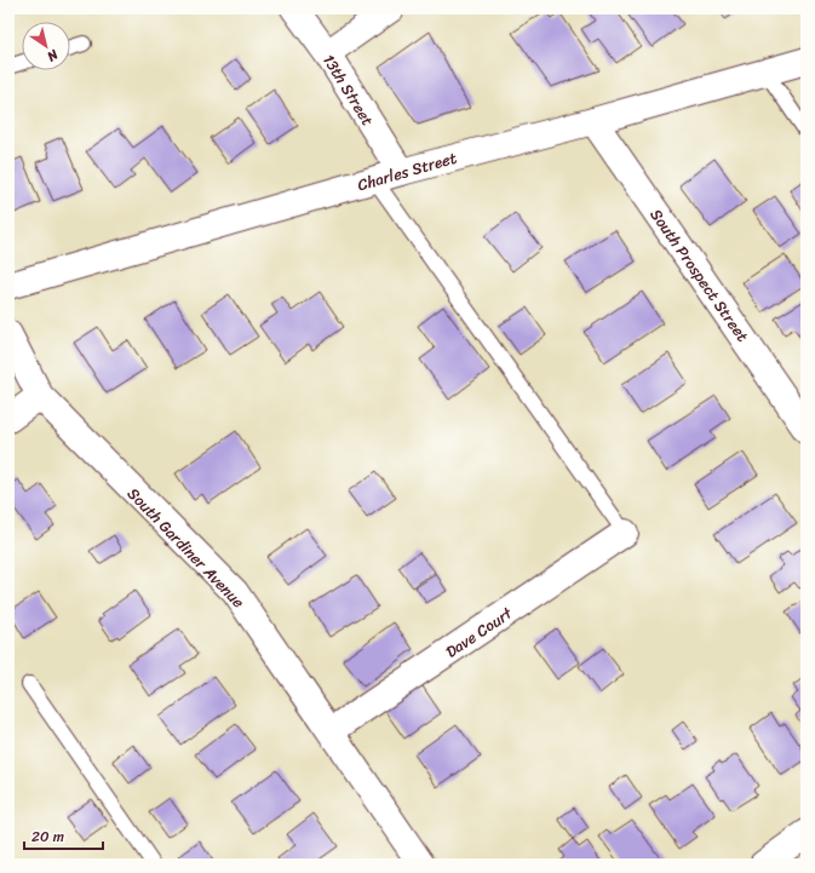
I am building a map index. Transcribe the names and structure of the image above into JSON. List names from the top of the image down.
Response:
{
  "streets": {
    "street": [
      "13th Street",
      "Charles Street",
      "South Prospect Street",
      "South Gardiner Avenue",
      "Dave Court"
    ]
  },
  "crossings": [
    ["13th Street", "Charles Street"],
    ["Charles Street", "South Prospect Street"],
    ["South Gardiner Avenue", "Dave Court"]
  ],
  "scale_bar": "20 m",
  "north": "bottom right"
}
